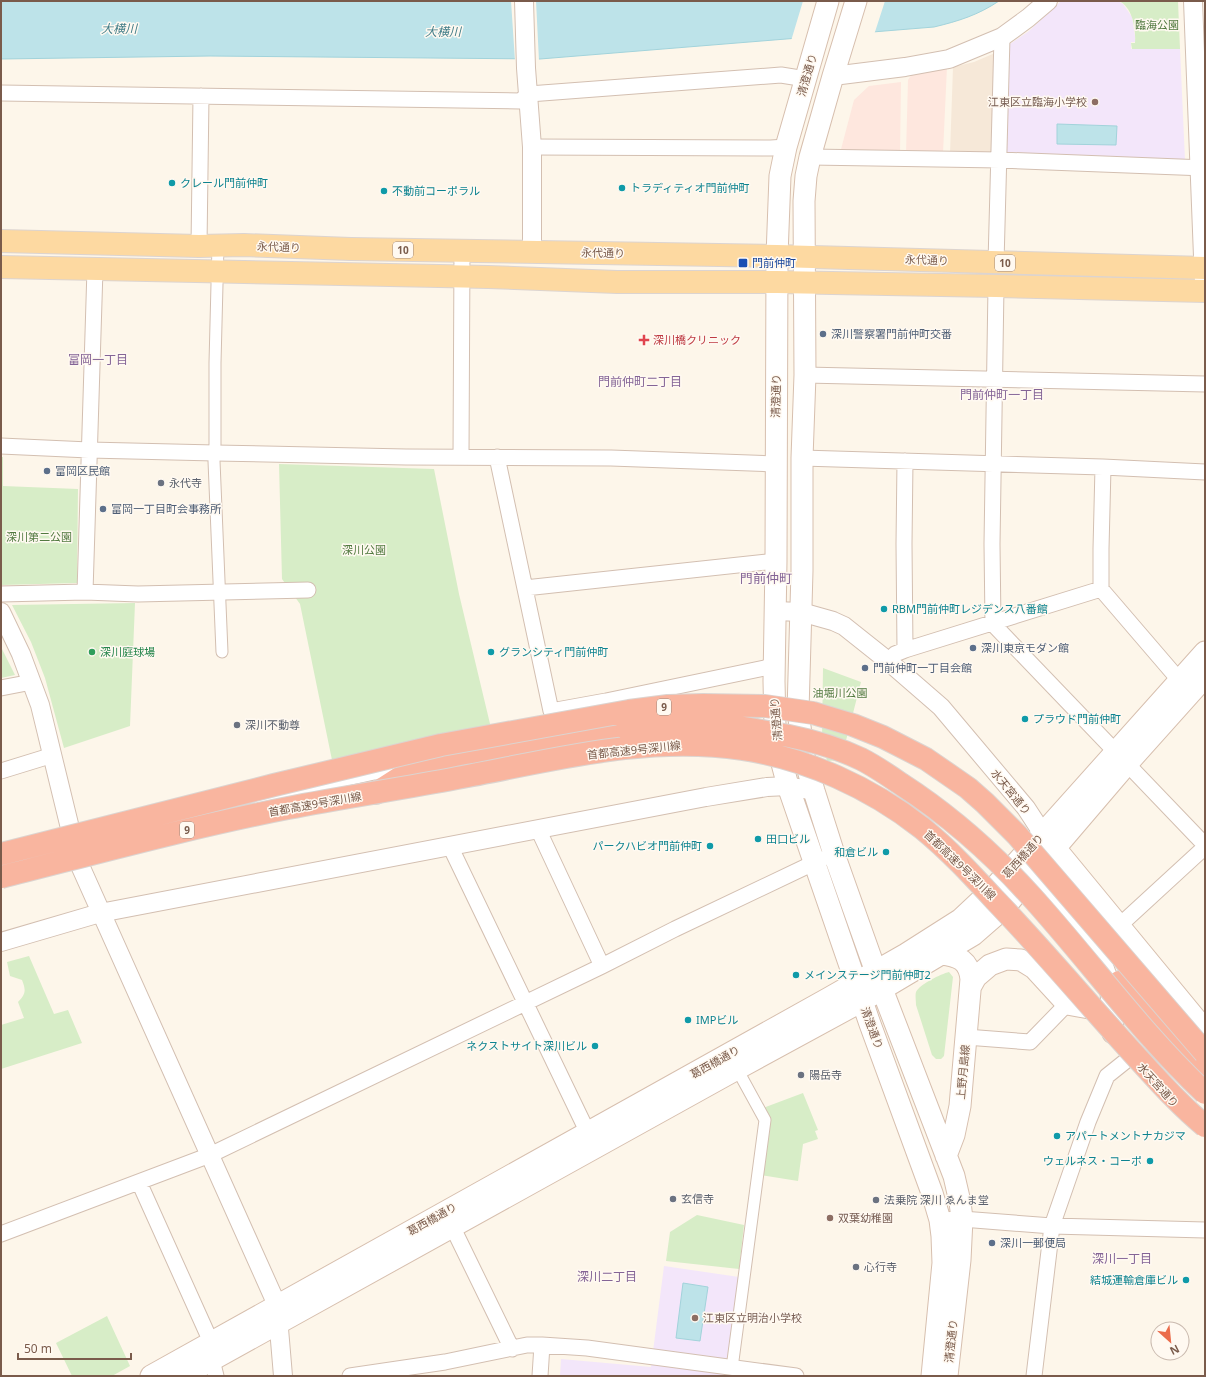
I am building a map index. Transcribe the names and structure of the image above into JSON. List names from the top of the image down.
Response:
{
  "streets": {
    "highway": ["9", "首都高速9号深川線"],
    "main road": [
      "清澄通り",
      "永代通り",
      "10",
      "水天宮通り",
      "葛西橋通り",
      "上野月島線"
    ]
  },
  "crossings": [
    ["清澄通り", "永代通り"],
    ["清澄通り", "10"],
    ["清澄通り", "水天宮通り"],
    ["清澄通り", "葛西橋通り"],
    ["清澄通り", "上野月島線"],
    ["水天宮通り", "葛西橋通り"],
    ["葛西橋通り", "上野月島線"]
  ],
  "districts": [
    "富岡一丁目",
    "門前仲町二丁目",
    "門前仲町一丁目",
    "門前仲町",
    "深川一丁目",
    "深川二丁目"
  ],
  "water": ["大横川"],
  "parks": [
    "臨海公園",
    "深川第二公園",
    "深川公園",
    "油堀川公園"
  ],
  "places": {
    "other": [
      "江東区立臨海小学校",
      "クレール門前仲町",
      "トラディティオ門前仲町",
      "不動前コーポラル",
      "深川警察署門前仲町交番",
      "富岡区民館",
      "永代寺",
      "富岡一丁目町会事務所",
      "RBM門前仲町レジデンス八番館",
      "深川東京モダン館",
      "深川庭球場",
      "グランシティ門前仲町",
      "門前仲町一丁目会館",
      "プラウド門前仲町",
      "深川不動尊",
      "田口ビル",
      "パークハビオ門前仲町",
      "和倉ビル",
      "メインステージ門前仲町2",
      "IMPビル",
      "ネクストサイト深川ビル",
      "陽岳寺",
      "アパートメントナカジマ",
      "ウェルネス・コーポ",
      "玄信寺",
      "法乗院 深川 ゑんま堂",
      "双葉幼稚園",
      "深川一郵便局",
      "心行寺",
      "結城運輸倉庫ビル",
      "江東区立明治小学校"
    ],
    "transit": ["門前仲町"],
    "health": ["深川橋クリニック"]
  },
  "scale_bar": "50 m",
  "north": "bottom right"
}
